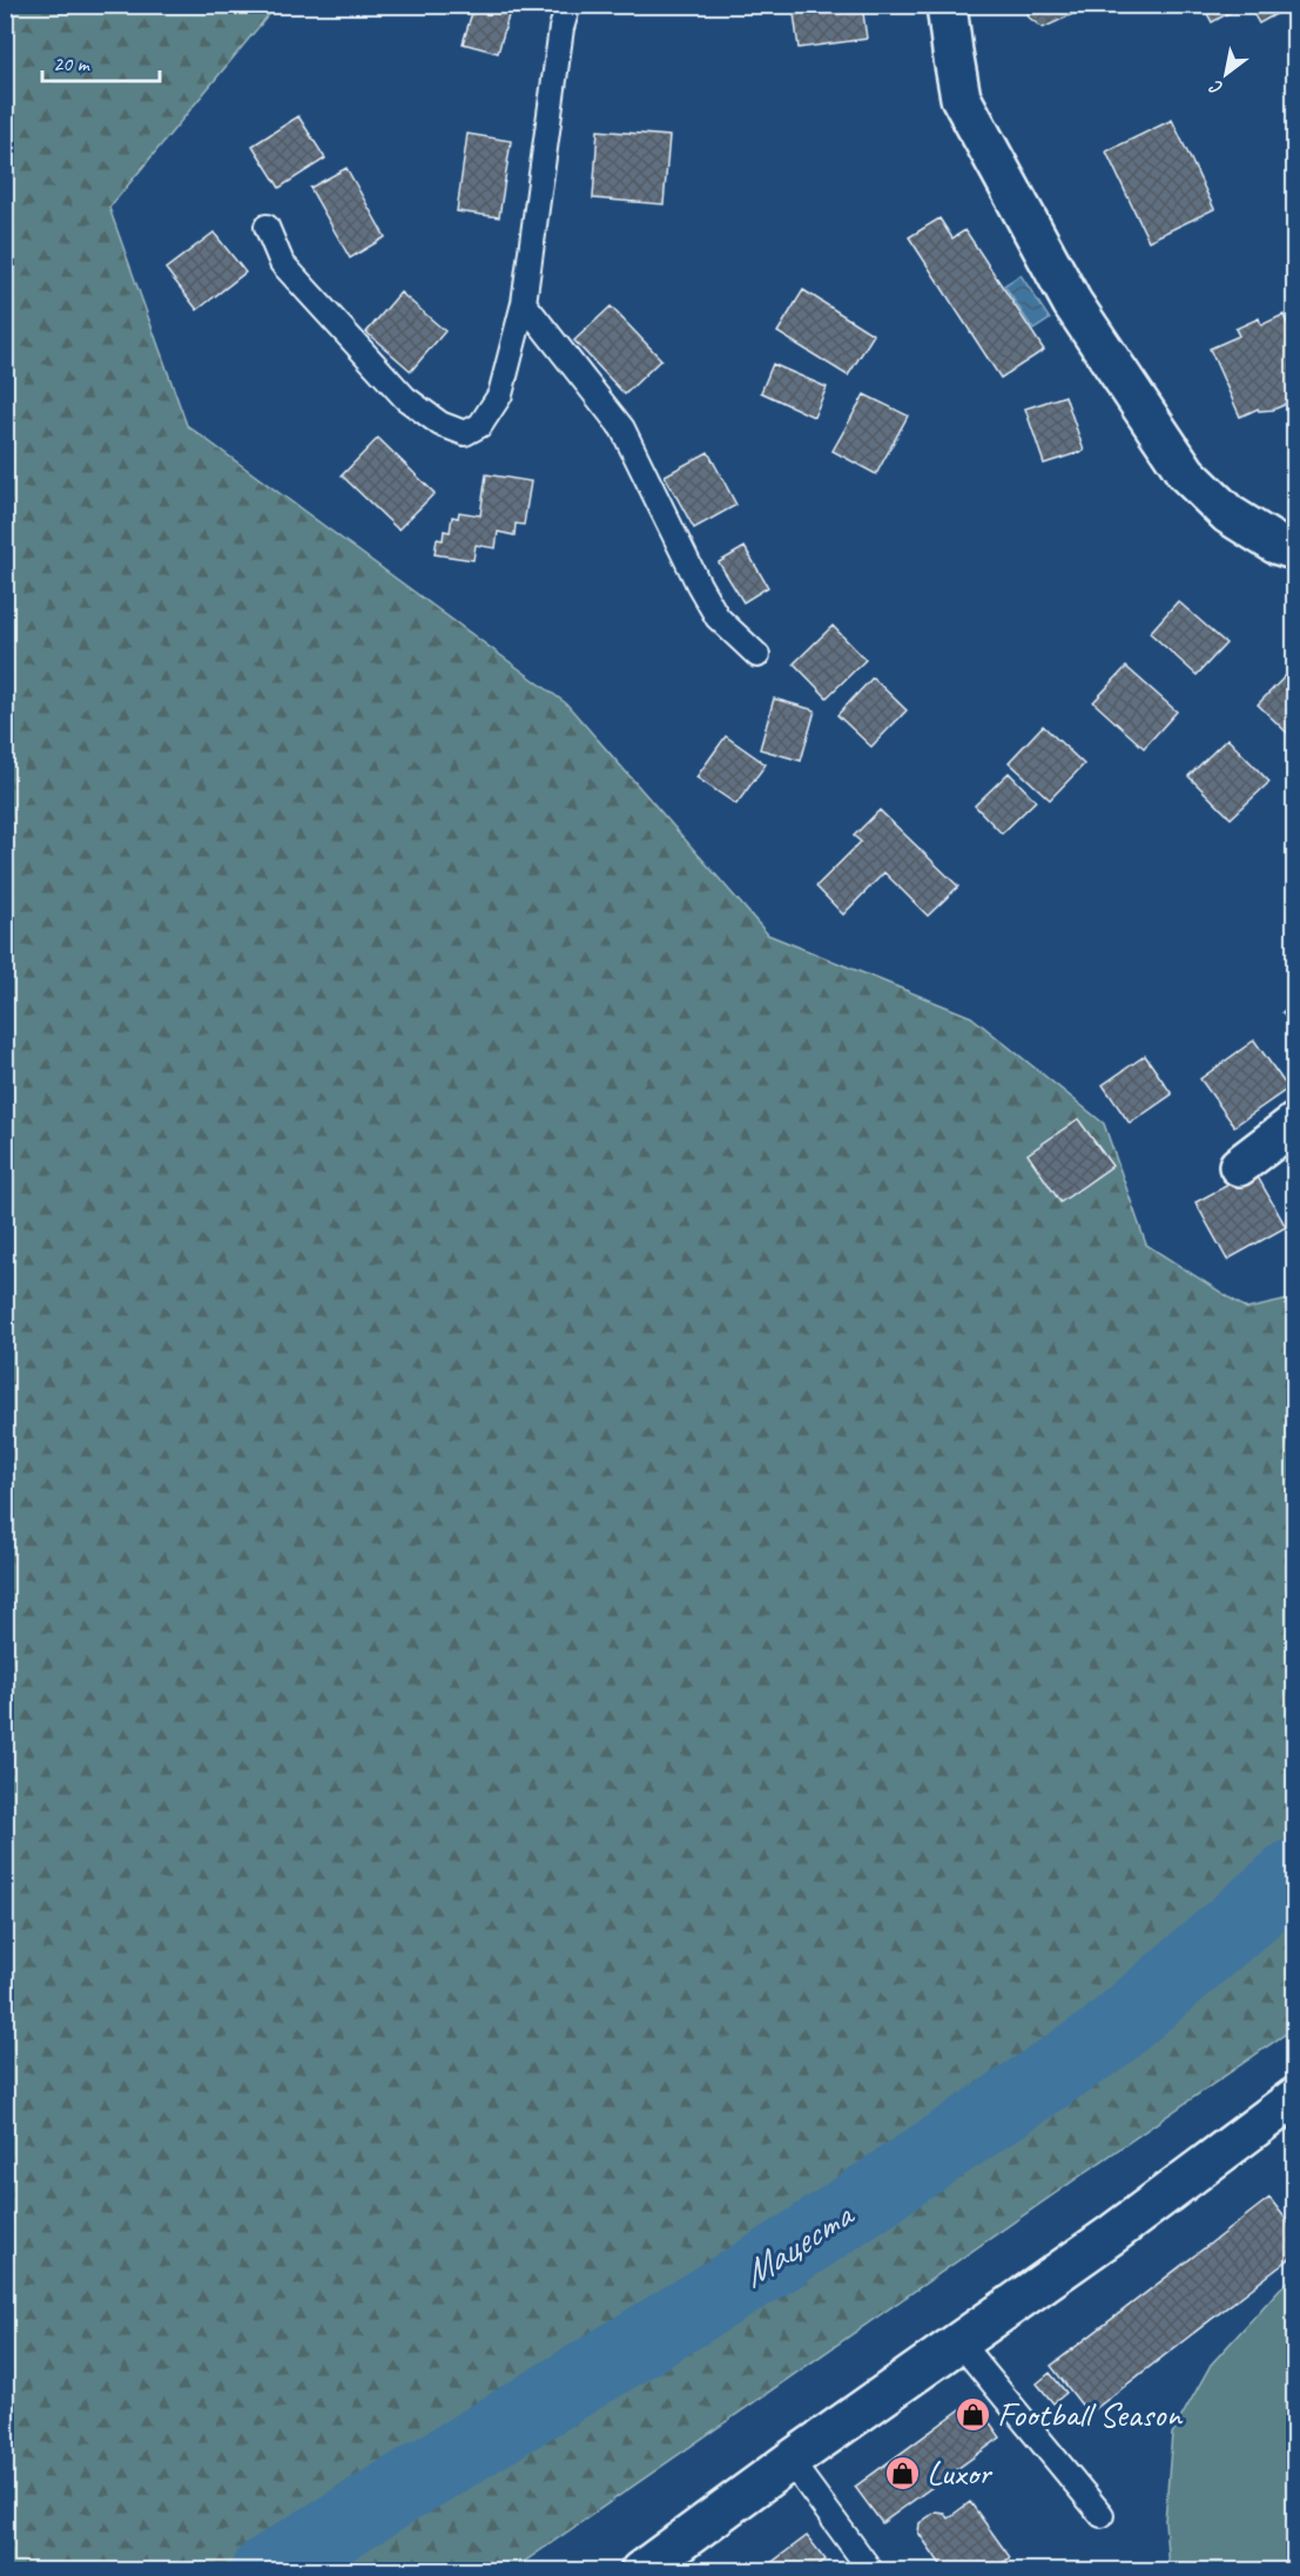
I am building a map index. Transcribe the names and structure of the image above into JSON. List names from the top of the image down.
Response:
{
  "water": ["Мацеста"],
  "places": {
    "shop": ["Football Season", "Luxor"]
  },
  "scale_bar": "20 m",
  "north": "bottom left"
}
